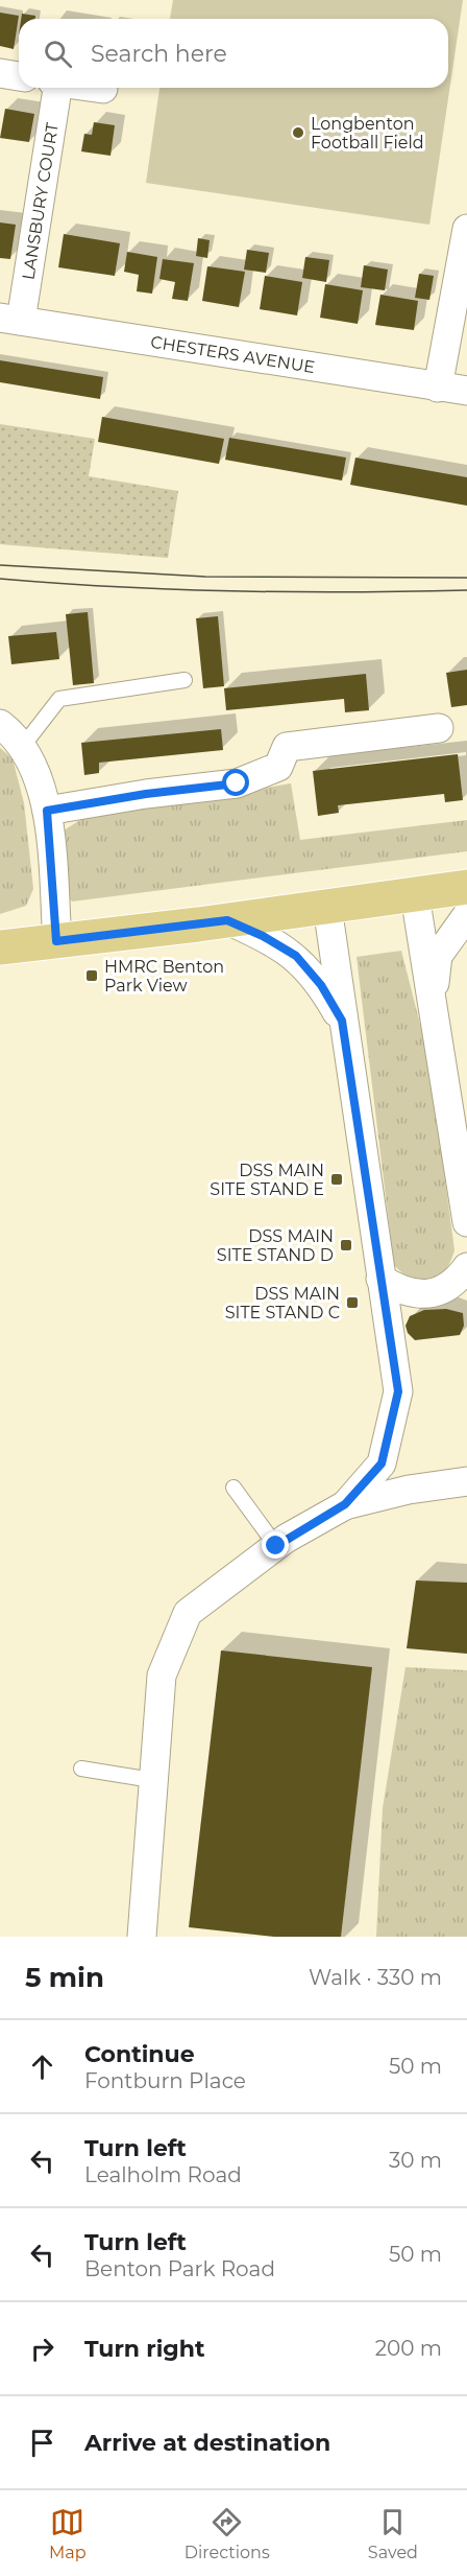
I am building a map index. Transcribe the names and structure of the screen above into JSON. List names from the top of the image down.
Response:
{
  "streets": {
    "street": ["LANSBURY COURT", "CHESTERS AVENUE"]
  },
  "crossings": [
    ["LANSBURY COURT", "CHESTERS AVENUE"]
  ],
  "places": {
    "other": ["Longbenton Football Field"],
    "transit": [
      "HMRC Benton Park View",
      "DSS MAIN SITE STAND E",
      "DSS MAIN SITE STAND D",
      "DSS MAIN SITE STAND C"
    ]
  },
  "page": {
    "search": "Search here",
    "heading": ["5 min", "Walk · 330 m"],
    "list": [
      ["Continue", "Fontburn Place", "50 m"],
      ["Turn left", "Lealholm Road", "30 m"],
      ["Turn left", "Benton Park Road", "50 m"],
      ["Turn right", "200 m"],
      "Arrive at destination"
    ],
    "nav": ["Map", "Directions", "Saved"]
  }
}
